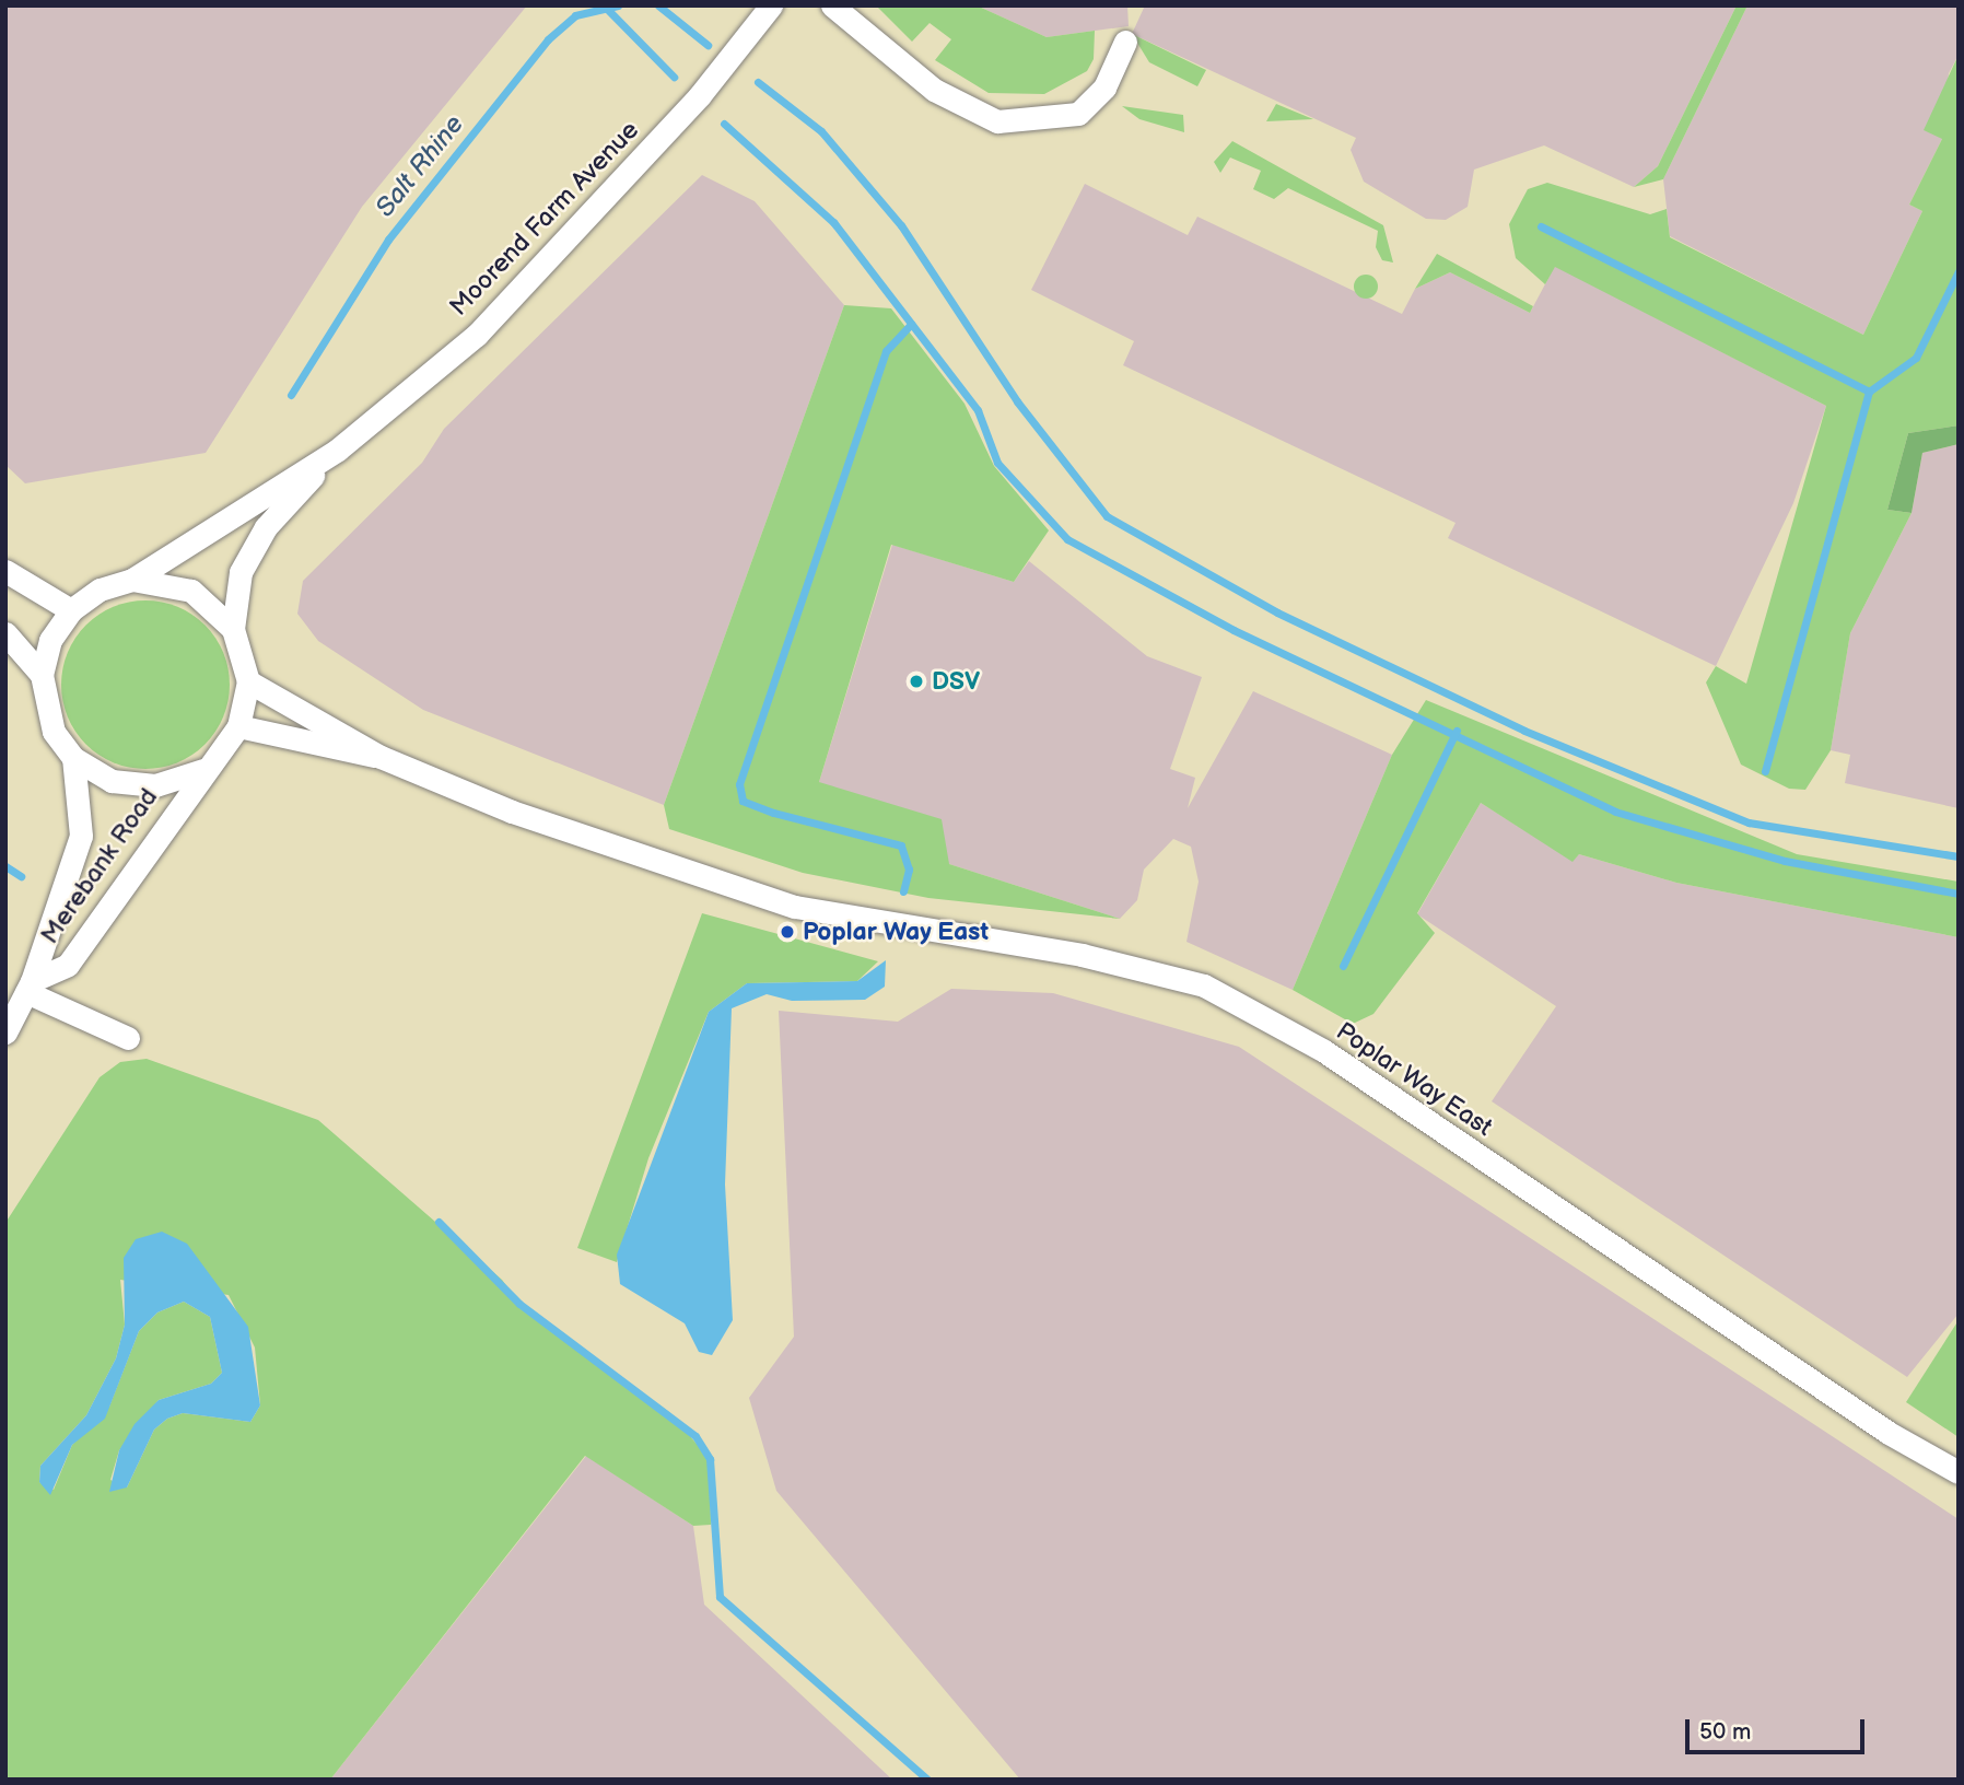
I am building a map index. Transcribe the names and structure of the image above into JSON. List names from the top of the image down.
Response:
{
  "streets": {
    "street": ["Moorend Farm Avenue", "Merebank Road", "Poplar Way East"]
  },
  "crossings": [
    ["Moorend Farm Avenue", "Merebank Road"],
    ["Moorend Farm Avenue", "Poplar Way East"],
    ["Merebank Road", "Poplar Way East"]
  ],
  "water": ["Salt Rhine"],
  "places": ["DSV", "Poplar Way East"],
  "scale_bar": "50 m"
}
